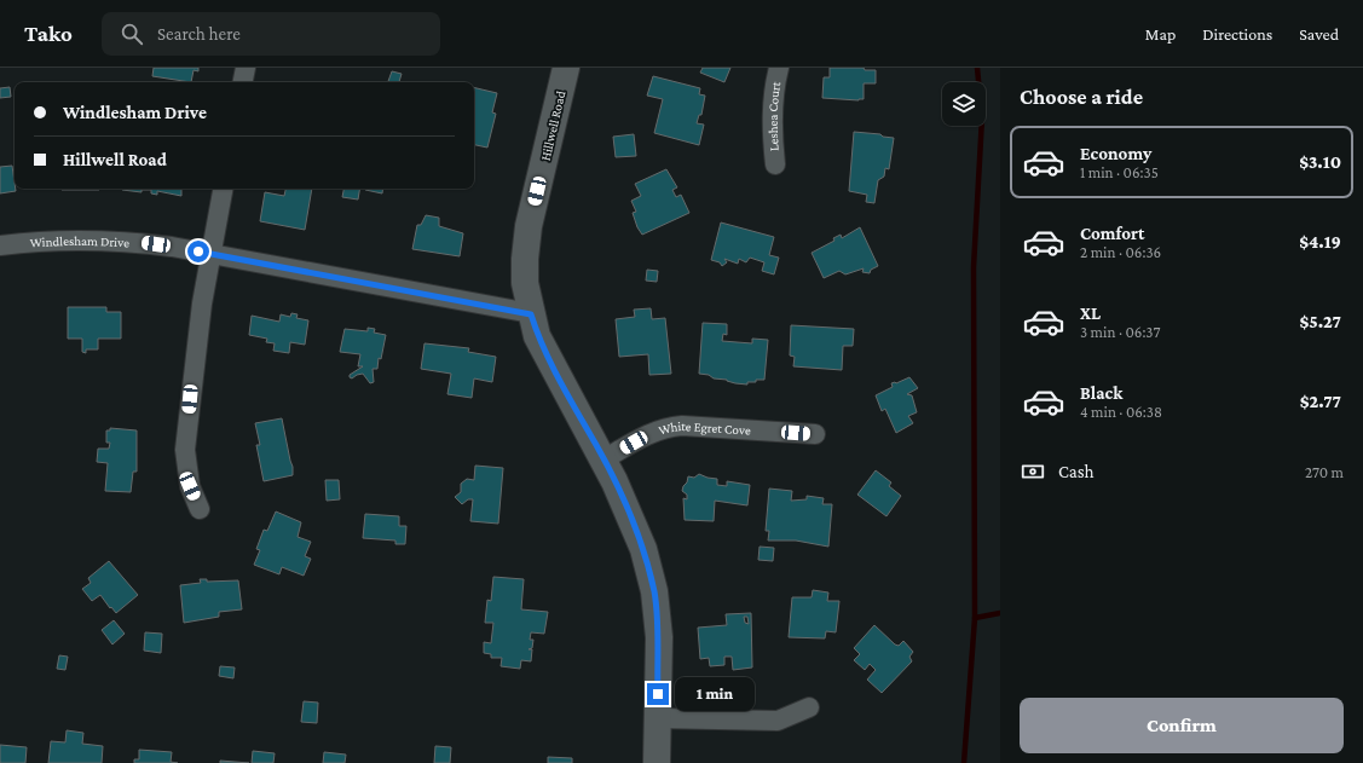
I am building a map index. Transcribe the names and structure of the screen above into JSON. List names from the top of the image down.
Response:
{
  "streets": {
    "street": [
      "Leshea Court",
      "Hillwell Road",
      "Windlesham Drive",
      "White Egret Cove"
    ]
  },
  "crossings": [
    ["Hillwell Road", "Windlesham Drive"],
    ["Hillwell Road", "White Egret Cove"]
  ],
  "page": {
    "header": "Tako",
    "search": "Search here",
    "nav": ["Map", "Directions", "Saved"],
    "heading": "Choose a ride",
    "banner": ["Windlesham Drive", "Hillwell Road"],
    "list": [
      {
        "name": "Economy",
        "note": "1 min · 06:35",
        "value": "$3.10"
      },
      {
        "name": "Comfort",
        "note": "2 min · 06:36",
        "value": "$4.19"
      },
      {
        "name": "XL",
        "note": "3 min · 06:37",
        "value": "$5.27"
      },
      {
        "name": "Black",
        "note": "4 min · 06:38",
        "value": "$2.77"
      }
    ],
    "pay": ["Cash", "270 m"],
    "bubble": "1 min",
    "buttons": "Confirm"
  }
}
